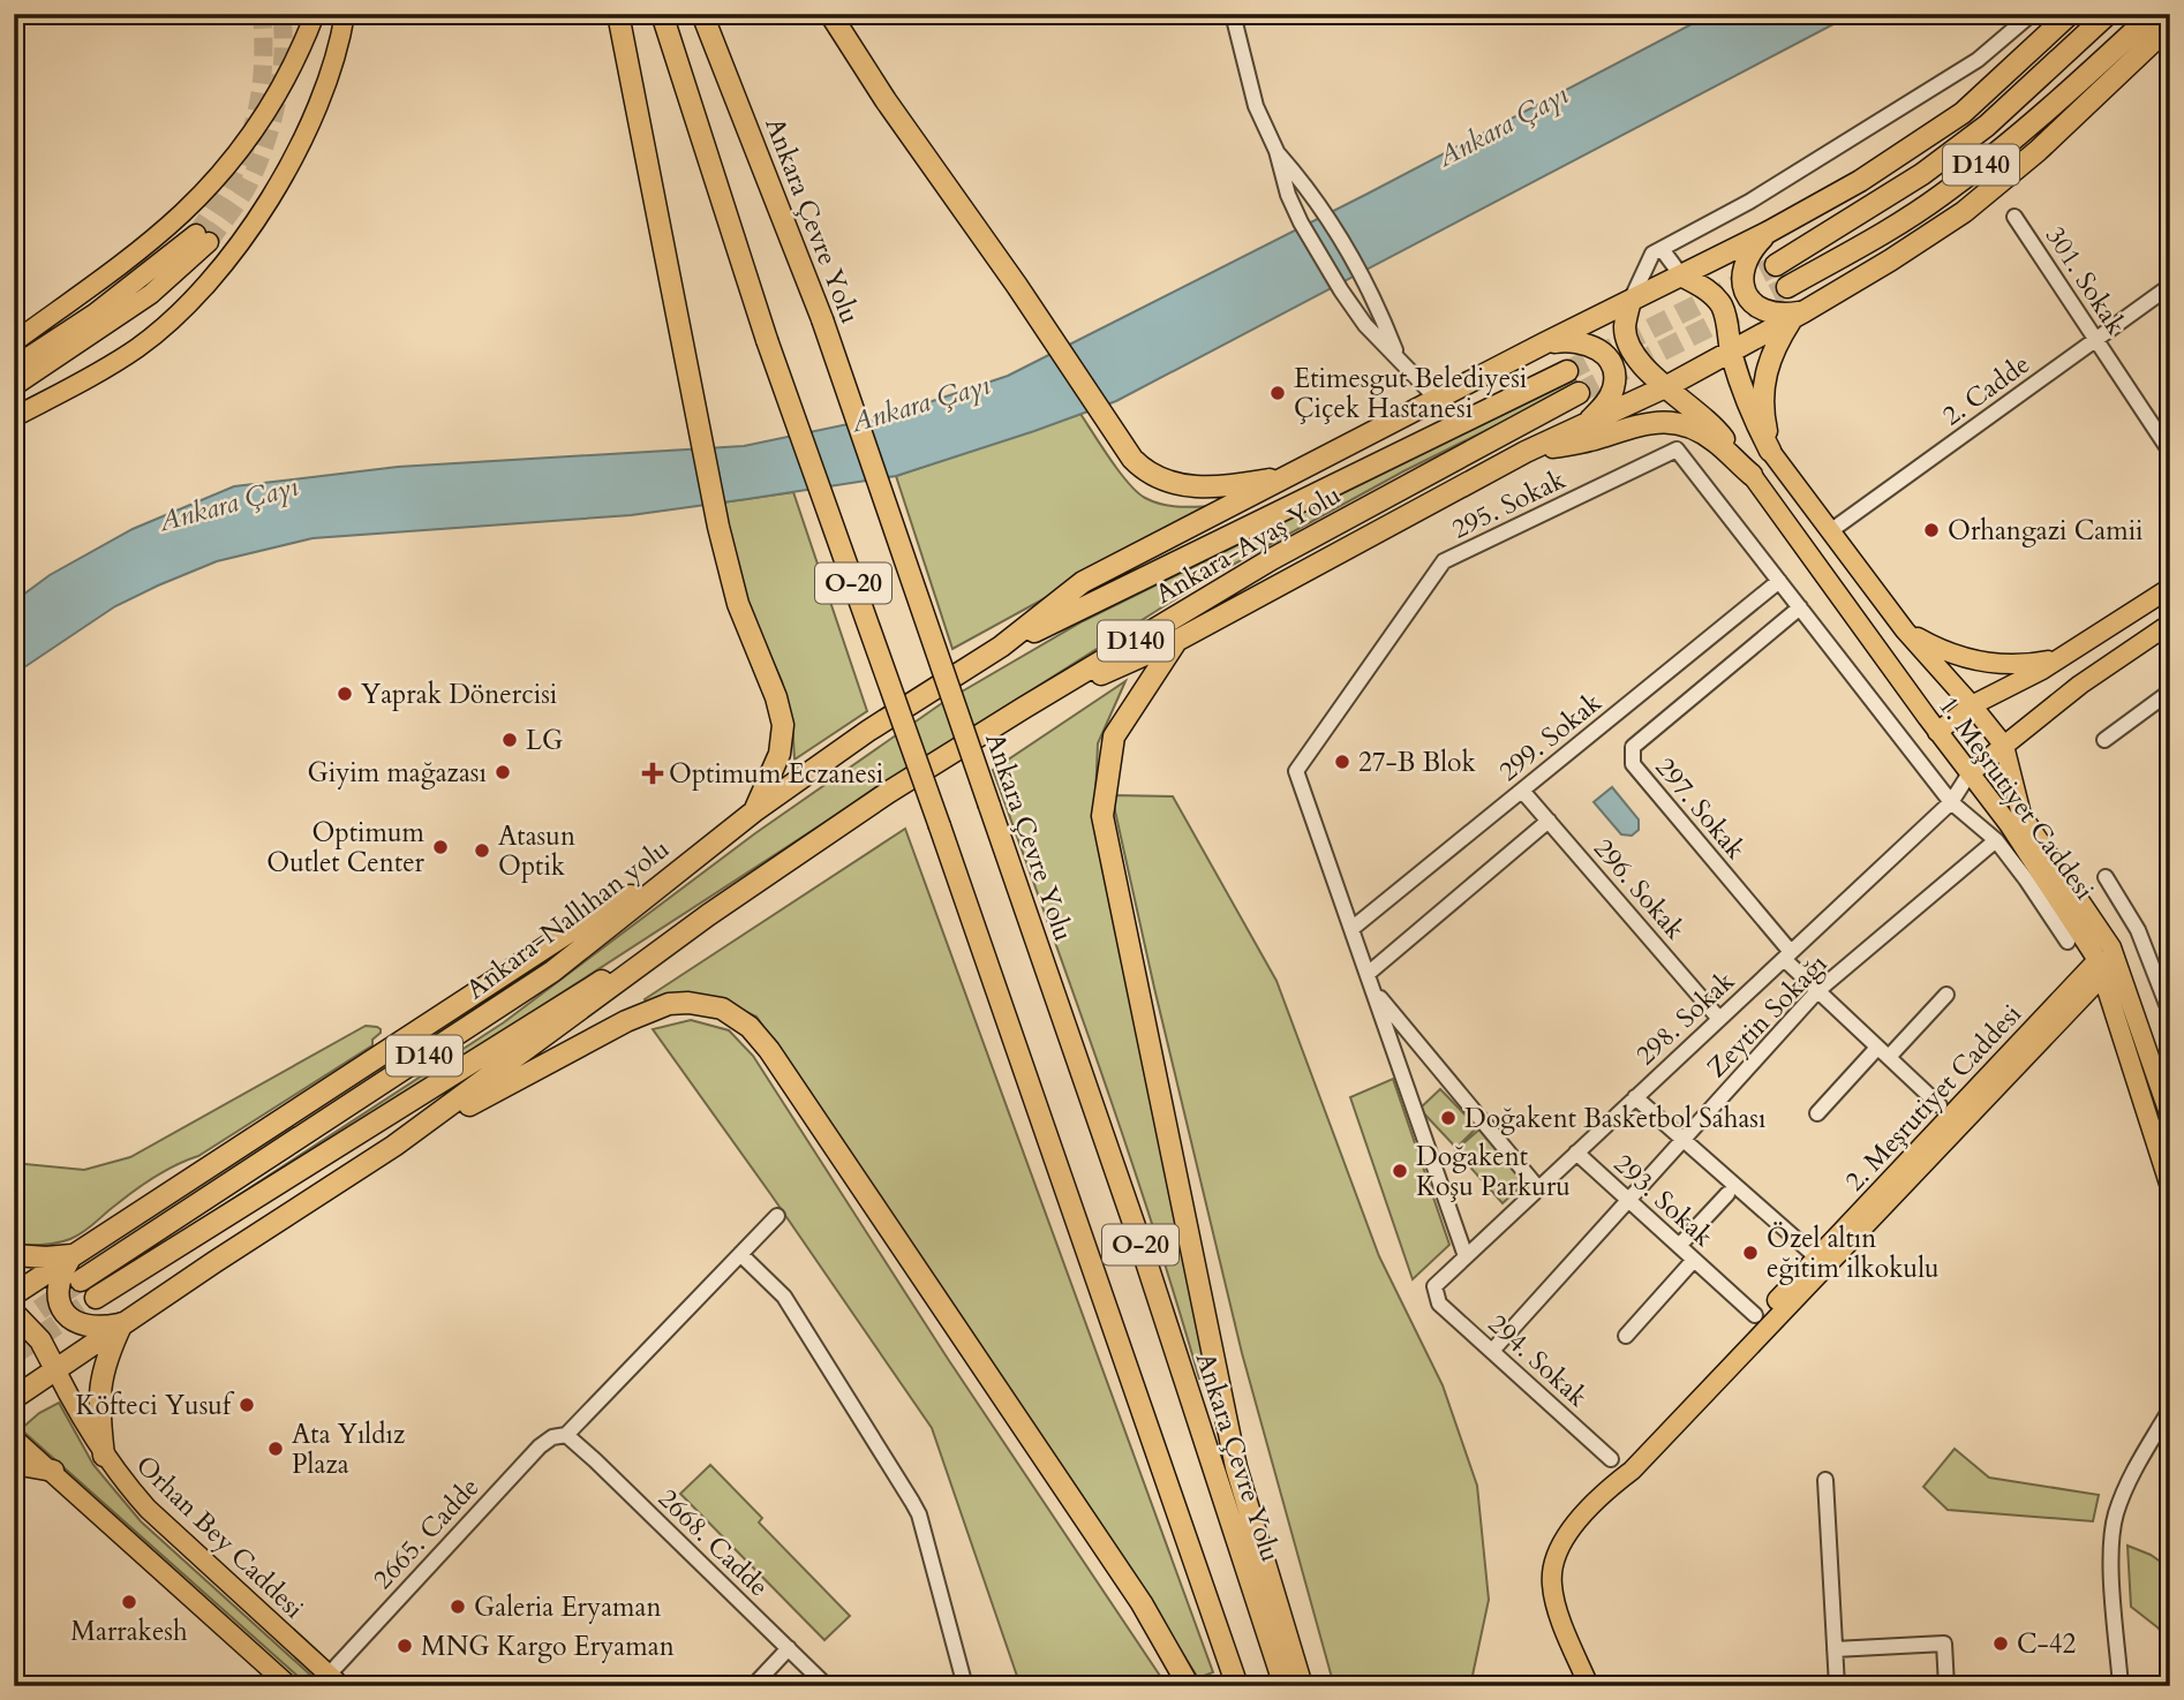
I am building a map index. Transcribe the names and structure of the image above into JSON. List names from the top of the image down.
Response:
{
  "streets": {
    "highway": [
      "D140",
      "Ankara Çevre Yolu",
      "Ankara-Ayaş Yolu",
      "O-20",
      "Ankara-Nallıhan yolu"
    ],
    "main road": ["1. Meşrutiyet Caddesi", "2. Meşrutiyet Caddesi", "Orhan Bey Caddesi"],
    "street": [
      "301. Sokak",
      "2. Cadde",
      "295. Sokak",
      "299. Sokak",
      "297. Sokak",
      "296. Sokak",
      "Zeytin Sokağı",
      "298. Sokak",
      "293. Sokak",
      "294. Sokak",
      "2665. Cadde",
      "2668. Cadde"
    ]
  },
  "crossings": [
    ["D140", "Ankara-Ayaş Yolu"],
    ["301. Sokak", "2. Cadde"],
    ["2. Cadde", "1. Meşrutiyet Caddesi"],
    ["295. Sokak", "299. Sokak"],
    ["295. Sokak", "297. Sokak"],
    ["295. Sokak", "Zeytin Sokağı"],
    ["295. Sokak", "298. Sokak"],
    ["Ankara-Ayaş Yolu", "Ankara-Nallıhan yolu"],
    ["299. Sokak", "296. Sokak"],
    ["1. Meşrutiyet Caddesi", "298. Sokak"],
    ["1. Meşrutiyet Caddesi", "2. Meşrutiyet Caddesi"],
    ["297. Sokak", "Zeytin Sokağı"],
    ["297. Sokak", "298. Sokak"],
    ["296. Sokak", "298. Sokak"],
    ["Zeytin Sokağı", "293. Sokak"],
    ["Zeytin Sokağı", "294. Sokak"],
    ["298. Sokak", "293. Sokak"],
    ["298. Sokak", "294. Sokak"],
    ["2665. Cadde", "Orhan Bey Caddesi"],
    ["2665. Cadde", "2668. Cadde"]
  ],
  "water": ["Ankara Çayı"],
  "places": {
    "other": [
      "Etimesgut Belediyesi Çiçek Hastanesi",
      "Orhangazi Camii",
      "Yaprak Dönercisi",
      "LG",
      "27-B Blok",
      "Giyim mağazası",
      "Optimum Outlet Center",
      "Atasun Optik",
      "Doğakent Basketbol Sahası",
      "Doğakent Koşu Parkuru",
      "Özel altın eğitim ilkokulu",
      "Köfteci Yusuf",
      "Ata Yıldız Plaza",
      "Marrakesh",
      "Galeria Eryaman",
      "C-42",
      "MNG Kargo Eryaman"
    ],
    "health": ["Optimum Eczanesi"]
  }
}
